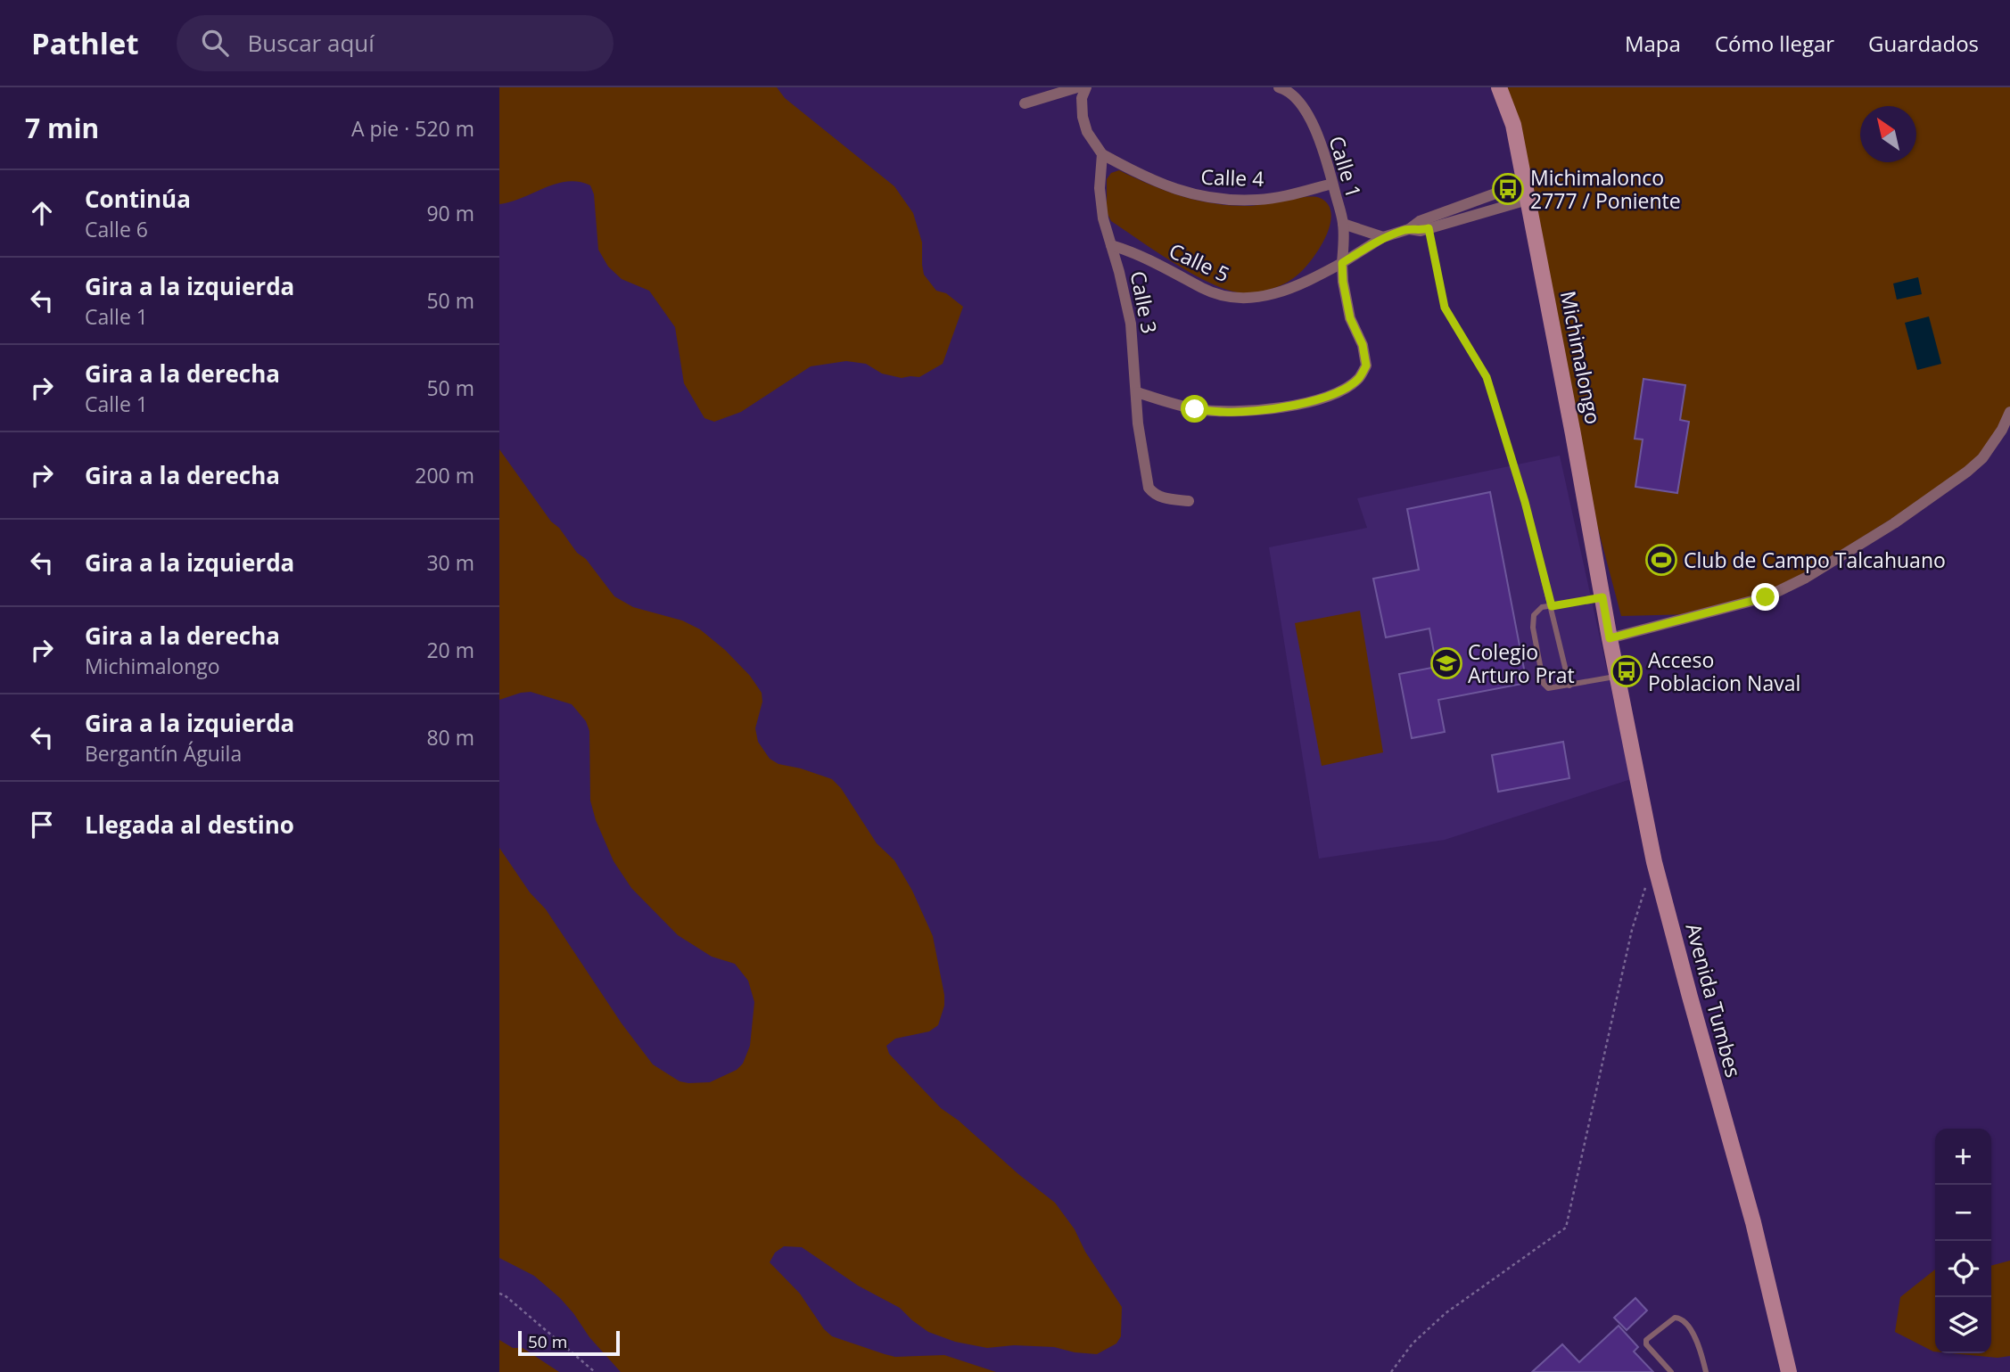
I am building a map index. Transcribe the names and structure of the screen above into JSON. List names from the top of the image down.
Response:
{
  "streets": {
    "main road": ["Michimalongo", "Avenida Tumbes"],
    "street": [
      "Calle 1",
      "Calle 4",
      "Calle 5",
      "Calle 3"
    ]
  },
  "crossings": [
    ["Calle 1", "Calle 4"],
    ["Calle 1", "Calle 5"],
    ["Calle 1", "Calle 3"],
    ["Calle 4", "Calle 3"],
    ["Calle 5", "Calle 3"],
    ["Michimalongo", "Avenida Tumbes"]
  ],
  "places": {
    "bus stop": ["Michimalonco 2777 / Poniente", "Acceso Poblacion Naval"],
    "sports": ["Club de Campo Talcahuano"],
    "school or university": ["Colegio Arturo Prat"]
  },
  "scale_bar": "50 m",
  "north": "top left",
  "page": {
    "header": "Pathlet",
    "search": "Buscar aquí",
    "nav": ["Mapa", "Cómo llegar", "Guardados"],
    "heading": ["7 min", "A pie · 520 m"],
    "list": [
      ["Continúa", "Calle 6", "90 m"],
      ["Gira a la izquierda", "Calle 1", "50 m"],
      ["Gira a la derecha", "Calle 1", "50 m"],
      ["Gira a la derecha", "200 m"],
      ["Gira a la izquierda", "30 m"],
      ["Gira a la derecha", "Michimalongo", "20 m"],
      ["Gira a la izquierda", "Bergantín Águila", "80 m"],
      "Llegada al destino"
    ],
    "map_buttons": ["+", "−"],
    "scale": "50 m"
  }
}
